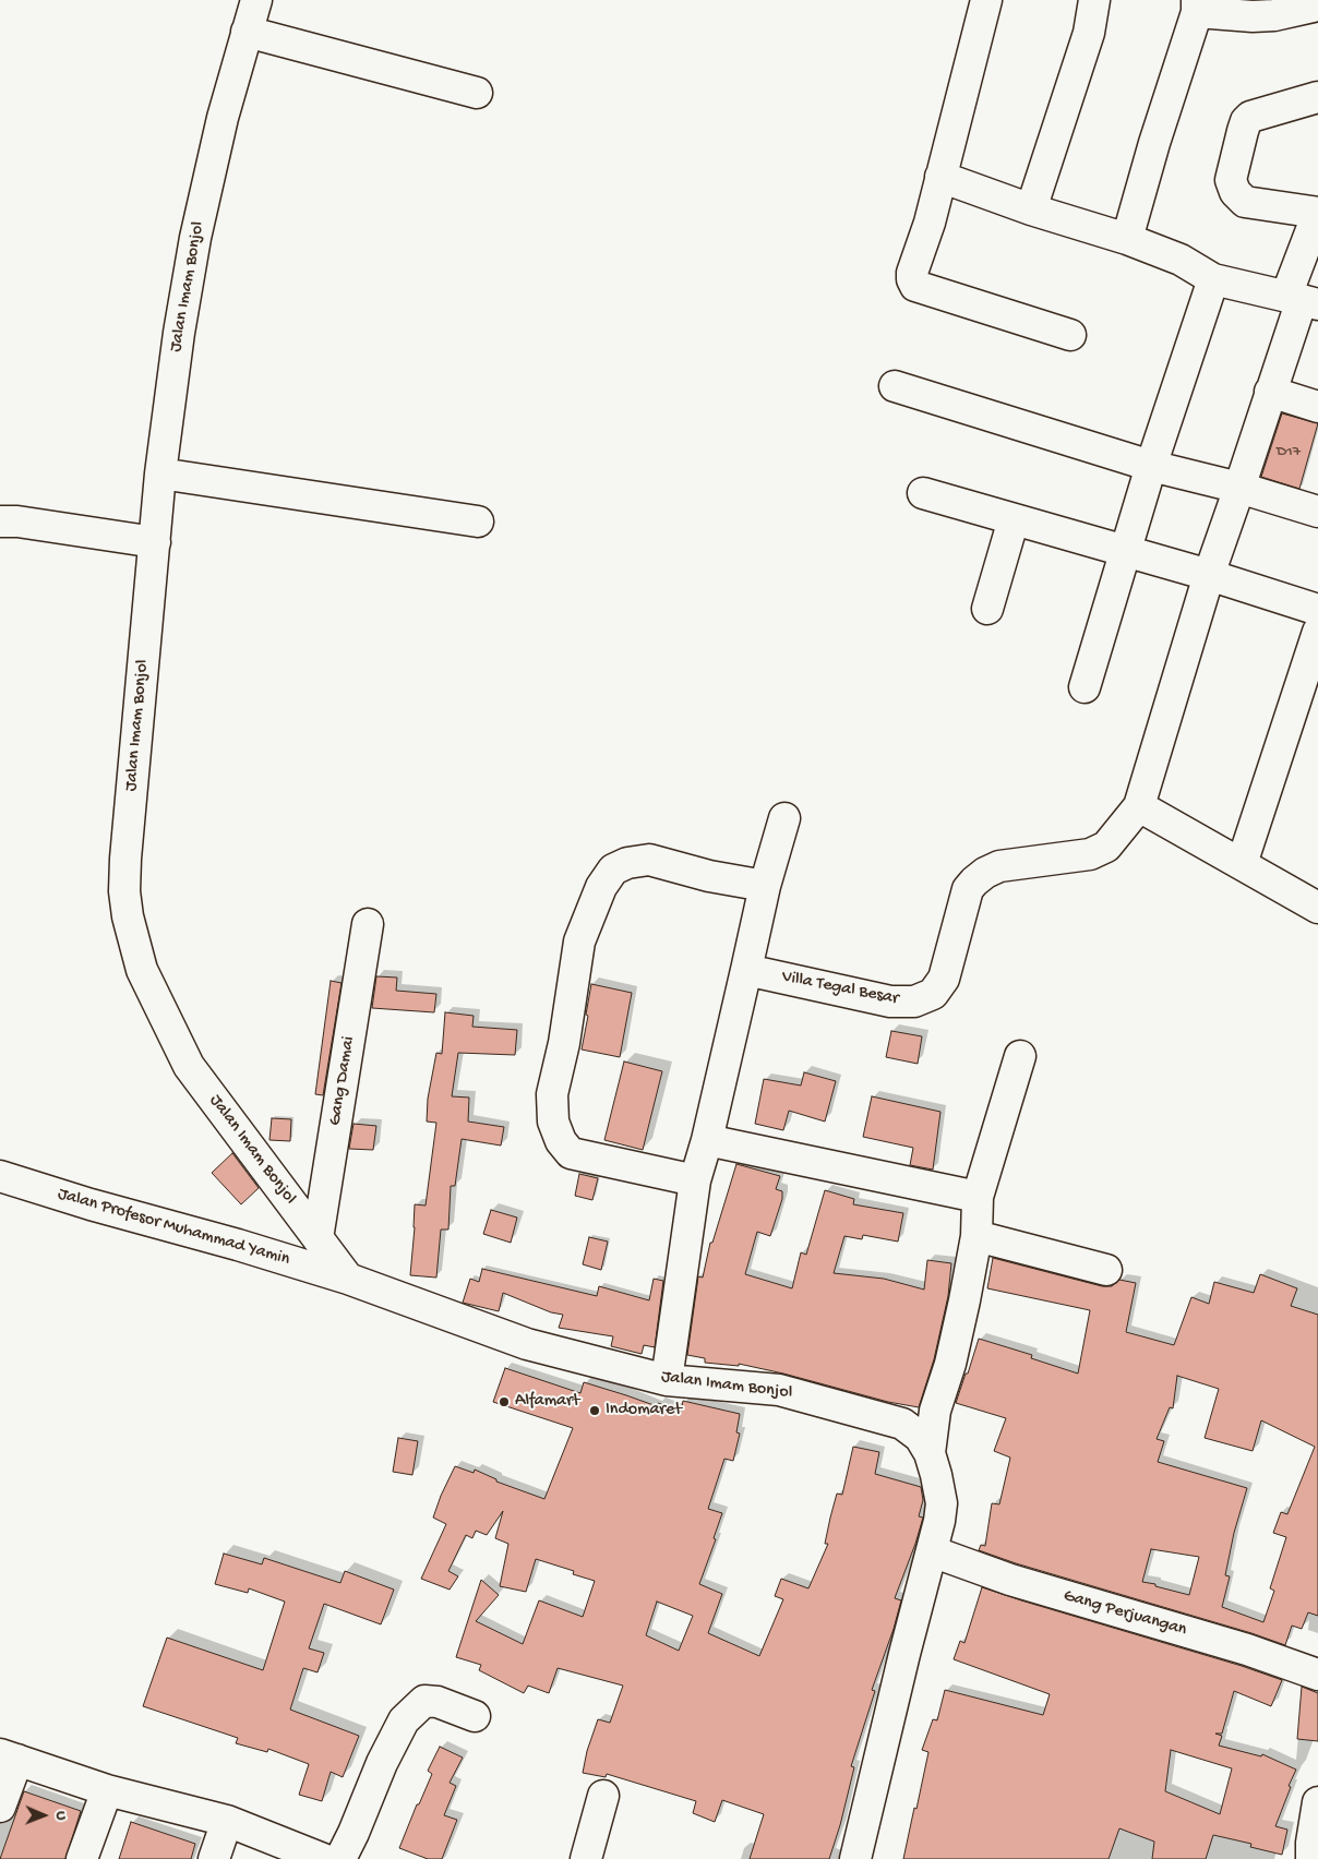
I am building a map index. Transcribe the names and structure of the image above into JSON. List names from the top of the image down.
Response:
{
  "streets": {
    "street": [
      "Jalan Imam Bonjol",
      "Villa Tegal Besar",
      "Gang Damai",
      "Jalan Profesor Muhammad Yamin",
      "Gang Perjuangan"
    ]
  },
  "crossings": [
    ["Jalan Imam Bonjol", "Gang Damai"],
    ["Jalan Imam Bonjol", "Jalan Profesor Muhammad Yamin"],
    ["Jalan Imam Bonjol", "Gang Perjuangan"]
  ],
  "places": ["Alfamart", "Indomaret"],
  "house_numbers": ["D17"],
  "north": "right"
}
